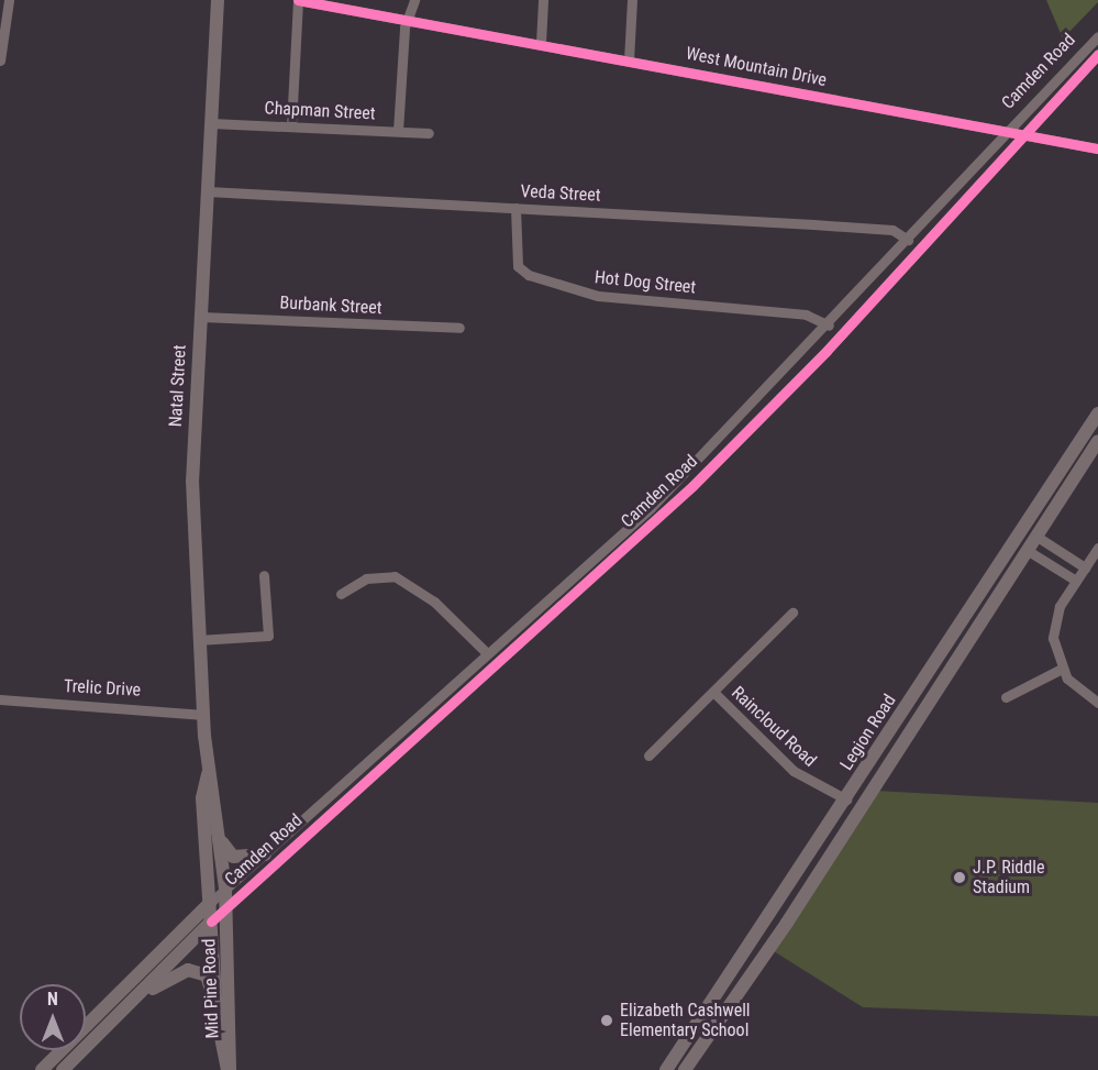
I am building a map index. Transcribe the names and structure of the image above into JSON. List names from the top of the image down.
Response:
{
  "streets": {
    "main road": [
      "Camden Road",
      "Natal Street",
      "Legion Road",
      "Mid Pine Road"
    ],
    "street": [
      "West Mountain Drive",
      "Chapman Street",
      "Veda Street",
      "Hot Dog Street",
      "Burbank Street",
      "Trelic Drive",
      "Raincloud Road"
    ]
  },
  "crossings": [
    ["West Mountain Drive", "Camden Road"],
    ["Camden Road", "Veda Street"],
    ["Camden Road", "Hot Dog Street"],
    ["Camden Road", "Natal Street"],
    ["Camden Road", "Mid Pine Road"],
    ["Chapman Street", "Natal Street"],
    ["Veda Street", "Hot Dog Street"],
    ["Veda Street", "Natal Street"],
    ["Burbank Street", "Natal Street"],
    ["Natal Street", "Trelic Drive"],
    ["Natal Street", "Mid Pine Road"],
    ["Raincloud Road", "Legion Road"]
  ],
  "places": ["J.P. Riddle Stadium", "Elizabeth Cashwell Elementary School"],
  "north": "top"
}
